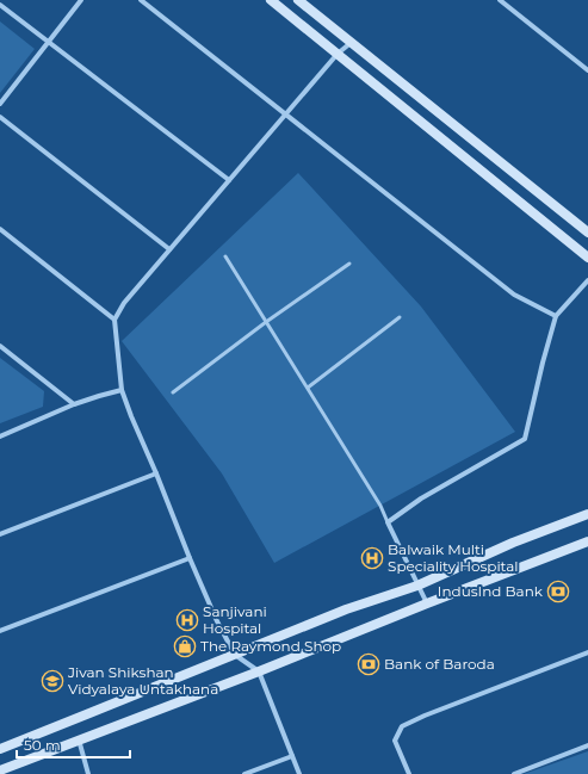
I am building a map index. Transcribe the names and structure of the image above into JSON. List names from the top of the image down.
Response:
{
  "places": {
    "hospital": ["Balwaik Multi Speciality Hospital", "Sanjivani Hospital"],
    "bank": ["IndusInd Bank", "Bank of Baroda"],
    "shop": ["The Raymond Shop"],
    "school or university": ["Jivan Shikshan Vidyalaya Untakhana"]
  },
  "scale_bar": "50 m"
}
